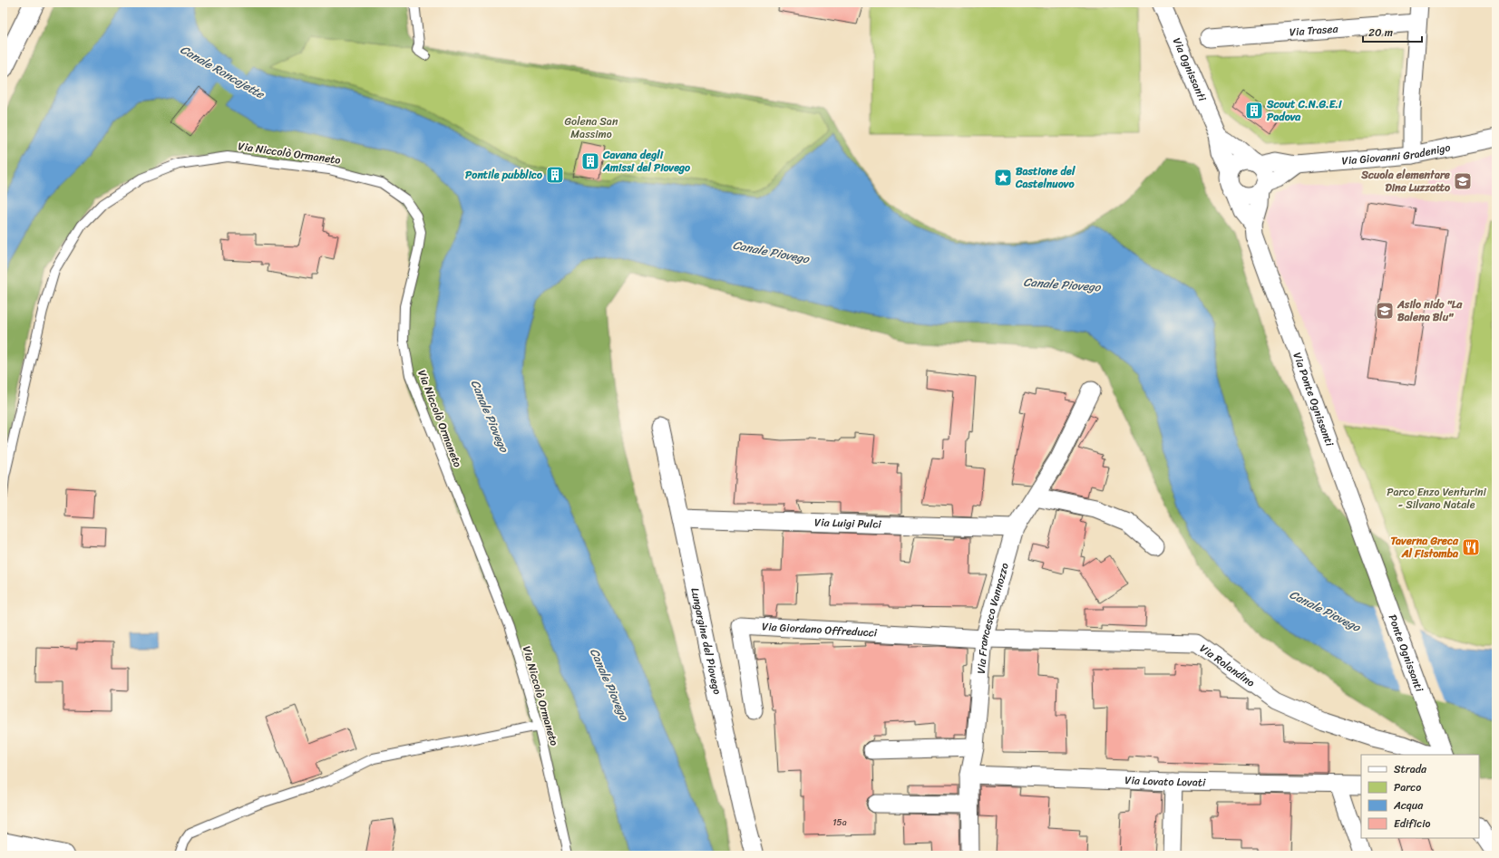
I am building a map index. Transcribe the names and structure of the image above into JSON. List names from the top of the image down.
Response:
{
  "streets": {
    "street": [
      "Via Trasea",
      "Via Ognissanti",
      "Via Giovanni Gradenigo",
      "Via Ponte Ognissanti",
      "Via Luigi Pulci",
      "Via Francesco Vannozzo",
      "Via Giordano Offreducci",
      "Lungargine del Piovego",
      "Ponte Ognissanti",
      "Via Rolandino",
      "Via Lovato Lovati"
    ],
    "lane": ["Via Niccolò Ormaneto"]
  },
  "crossings": [
    ["Via Ognissanti", "Via Giovanni Gradenigo"],
    ["Via Ognissanti", "Via Ponte Ognissanti"],
    ["Via Giovanni Gradenigo", "Via Ponte Ognissanti"],
    ["Via Ponte Ognissanti", "Ponte Ognissanti"],
    ["Via Luigi Pulci", "Via Francesco Vannozzo"],
    ["Via Luigi Pulci", "Lungargine del Piovego"],
    ["Via Francesco Vannozzo", "Via Giordano Offreducci"],
    ["Via Francesco Vannozzo", "Via Rolandino"],
    ["Via Francesco Vannozzo", "Via Lovato Lovati"],
    ["Via Giordano Offreducci", "Via Rolandino"]
  ],
  "water": ["Canale Roncajette", "Canale Piovego"],
  "parks": ["Golena San Massimo", "Parco Enzo Venturini - Silvano Natale"],
  "places": {
    "building": ["Scout C.N.G.E.I Padova", "Cavana degli Amissi del Piovego", "Pontile pubblico"],
    "place": ["Bastione del Castelnuovo"],
    "school or university": ["Scuola elementare Dina Luzzatto", "Asilo nido \"La Balena Blu\""],
    "restaurant": ["Taverna Greca Al Fistomba"]
  },
  "house_numbers": ["15a"],
  "legend": [
    "Strada",
    "Parco",
    "Acqua",
    "Edificio"
  ],
  "scale_bar": "20 m"
}
